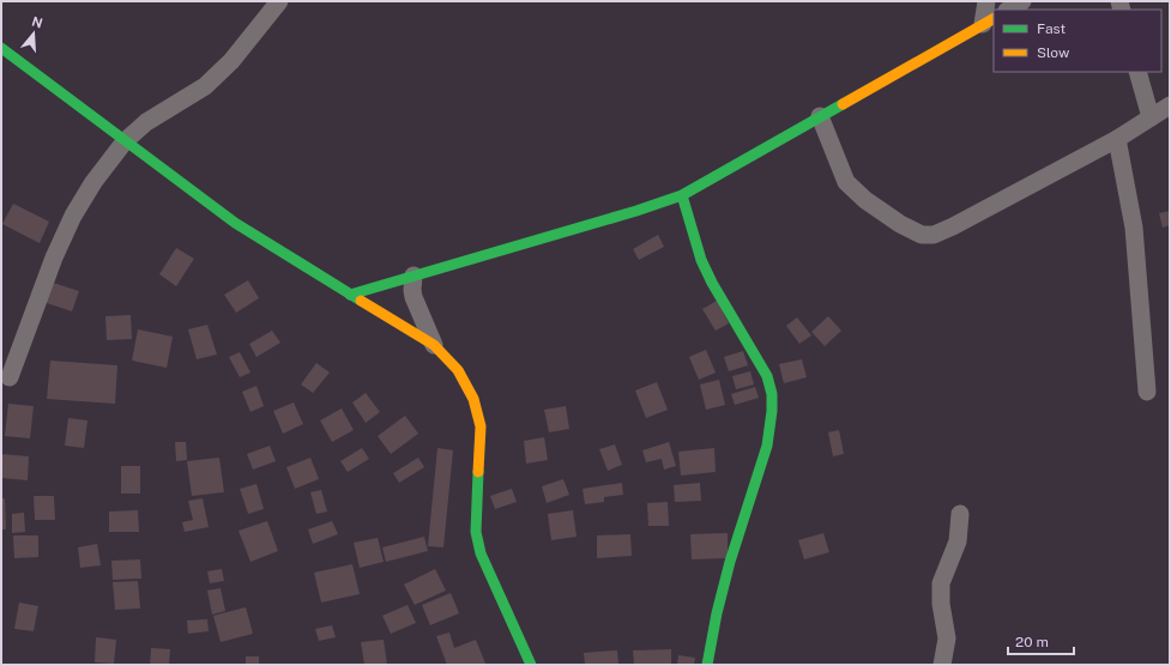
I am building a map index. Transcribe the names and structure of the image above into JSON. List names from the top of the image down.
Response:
{
  "legend": ["Fast", "Slow"],
  "scale_bar": "20 m",
  "north": "top"
}
